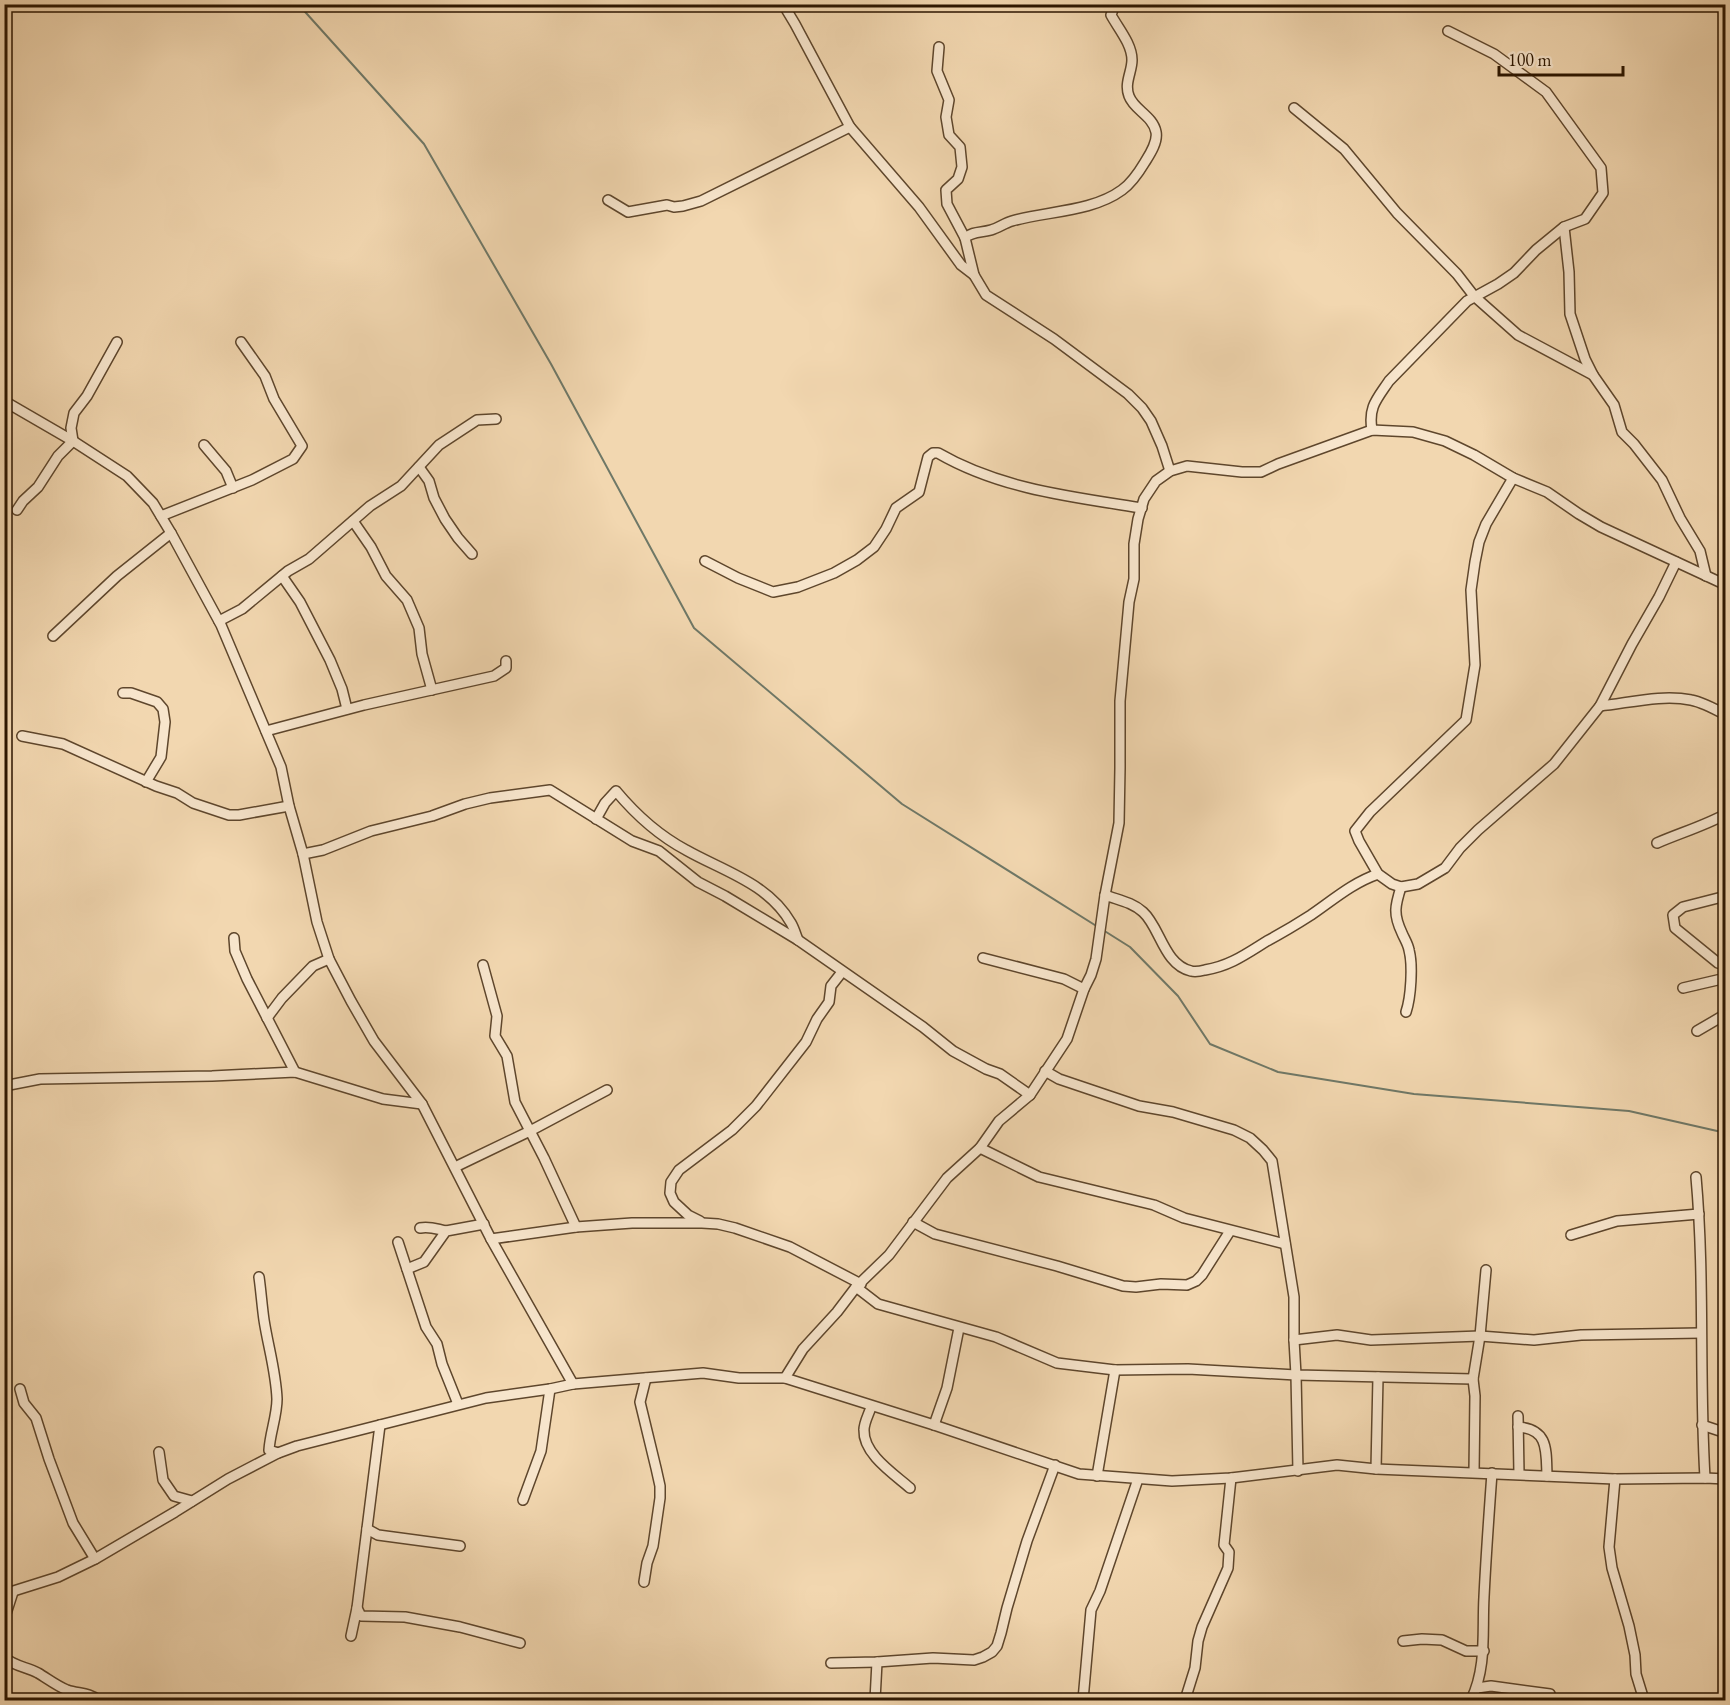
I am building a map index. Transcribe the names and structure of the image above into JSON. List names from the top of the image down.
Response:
{
  "scale_bar": "100 m"
}
